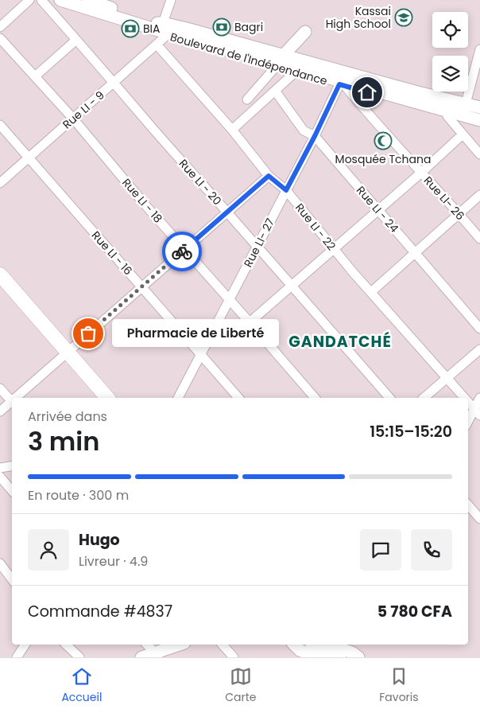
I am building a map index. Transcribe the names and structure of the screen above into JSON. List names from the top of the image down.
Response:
{
  "streets": {
    "main road": ["Boulevard de l'Indépendance"],
    "street": [
      "Rue LI - 9",
      "Rue LI - 20",
      "Rue LI- 26",
      "Rue LI - 18",
      "Rue LI - 24",
      "Rue LI - 22",
      "Rue LI- 27",
      "Rue LI - 16"
    ]
  },
  "crossings": [
    ["Boulevard de l'Indépendance", "Rue LI - 9"],
    ["Boulevard de l'Indépendance", "Rue LI- 26"],
    ["Boulevard de l'Indépendance", "Rue LI- 27"],
    ["Rue LI - 9", "Rue LI - 20"],
    ["Rue LI - 9", "Rue LI - 18"],
    ["Rue LI - 9", "Rue LI - 22"],
    ["Rue LI - 9", "Rue LI - 16"],
    ["Rue LI - 20", "Rue LI- 27"],
    ["Rue LI- 26", "Rue LI- 27"],
    ["Rue LI - 18", "Rue LI- 27"],
    ["Rue LI - 24", "Rue LI- 27"],
    ["Rue LI - 22", "Rue LI- 27"],
    ["Rue LI- 27", "Rue LI - 16"]
  ],
  "districts": ["GANDATCHÉ"],
  "places": {
    "school or university": ["Kassai High School"],
    "bank": ["Bagri", "BIA"],
    "mosque": ["Mosquée Tchana"],
    "other": ["Pharmacie de Liberté"]
  },
  "page": {
    "bubble": "Pharmacie de Liberté",
    "heading": ["3 min", "Arrivée dans", "15:15–15:20"],
    "panel": [
      "Hugo",
      "Livreur · 4.9",
      "Commande #4837",
      "5 780 CFA"
    ],
    "bar": "En route · 300 m",
    "tabs": ["Accueil", "Carte", "Favoris"]
  }
}
